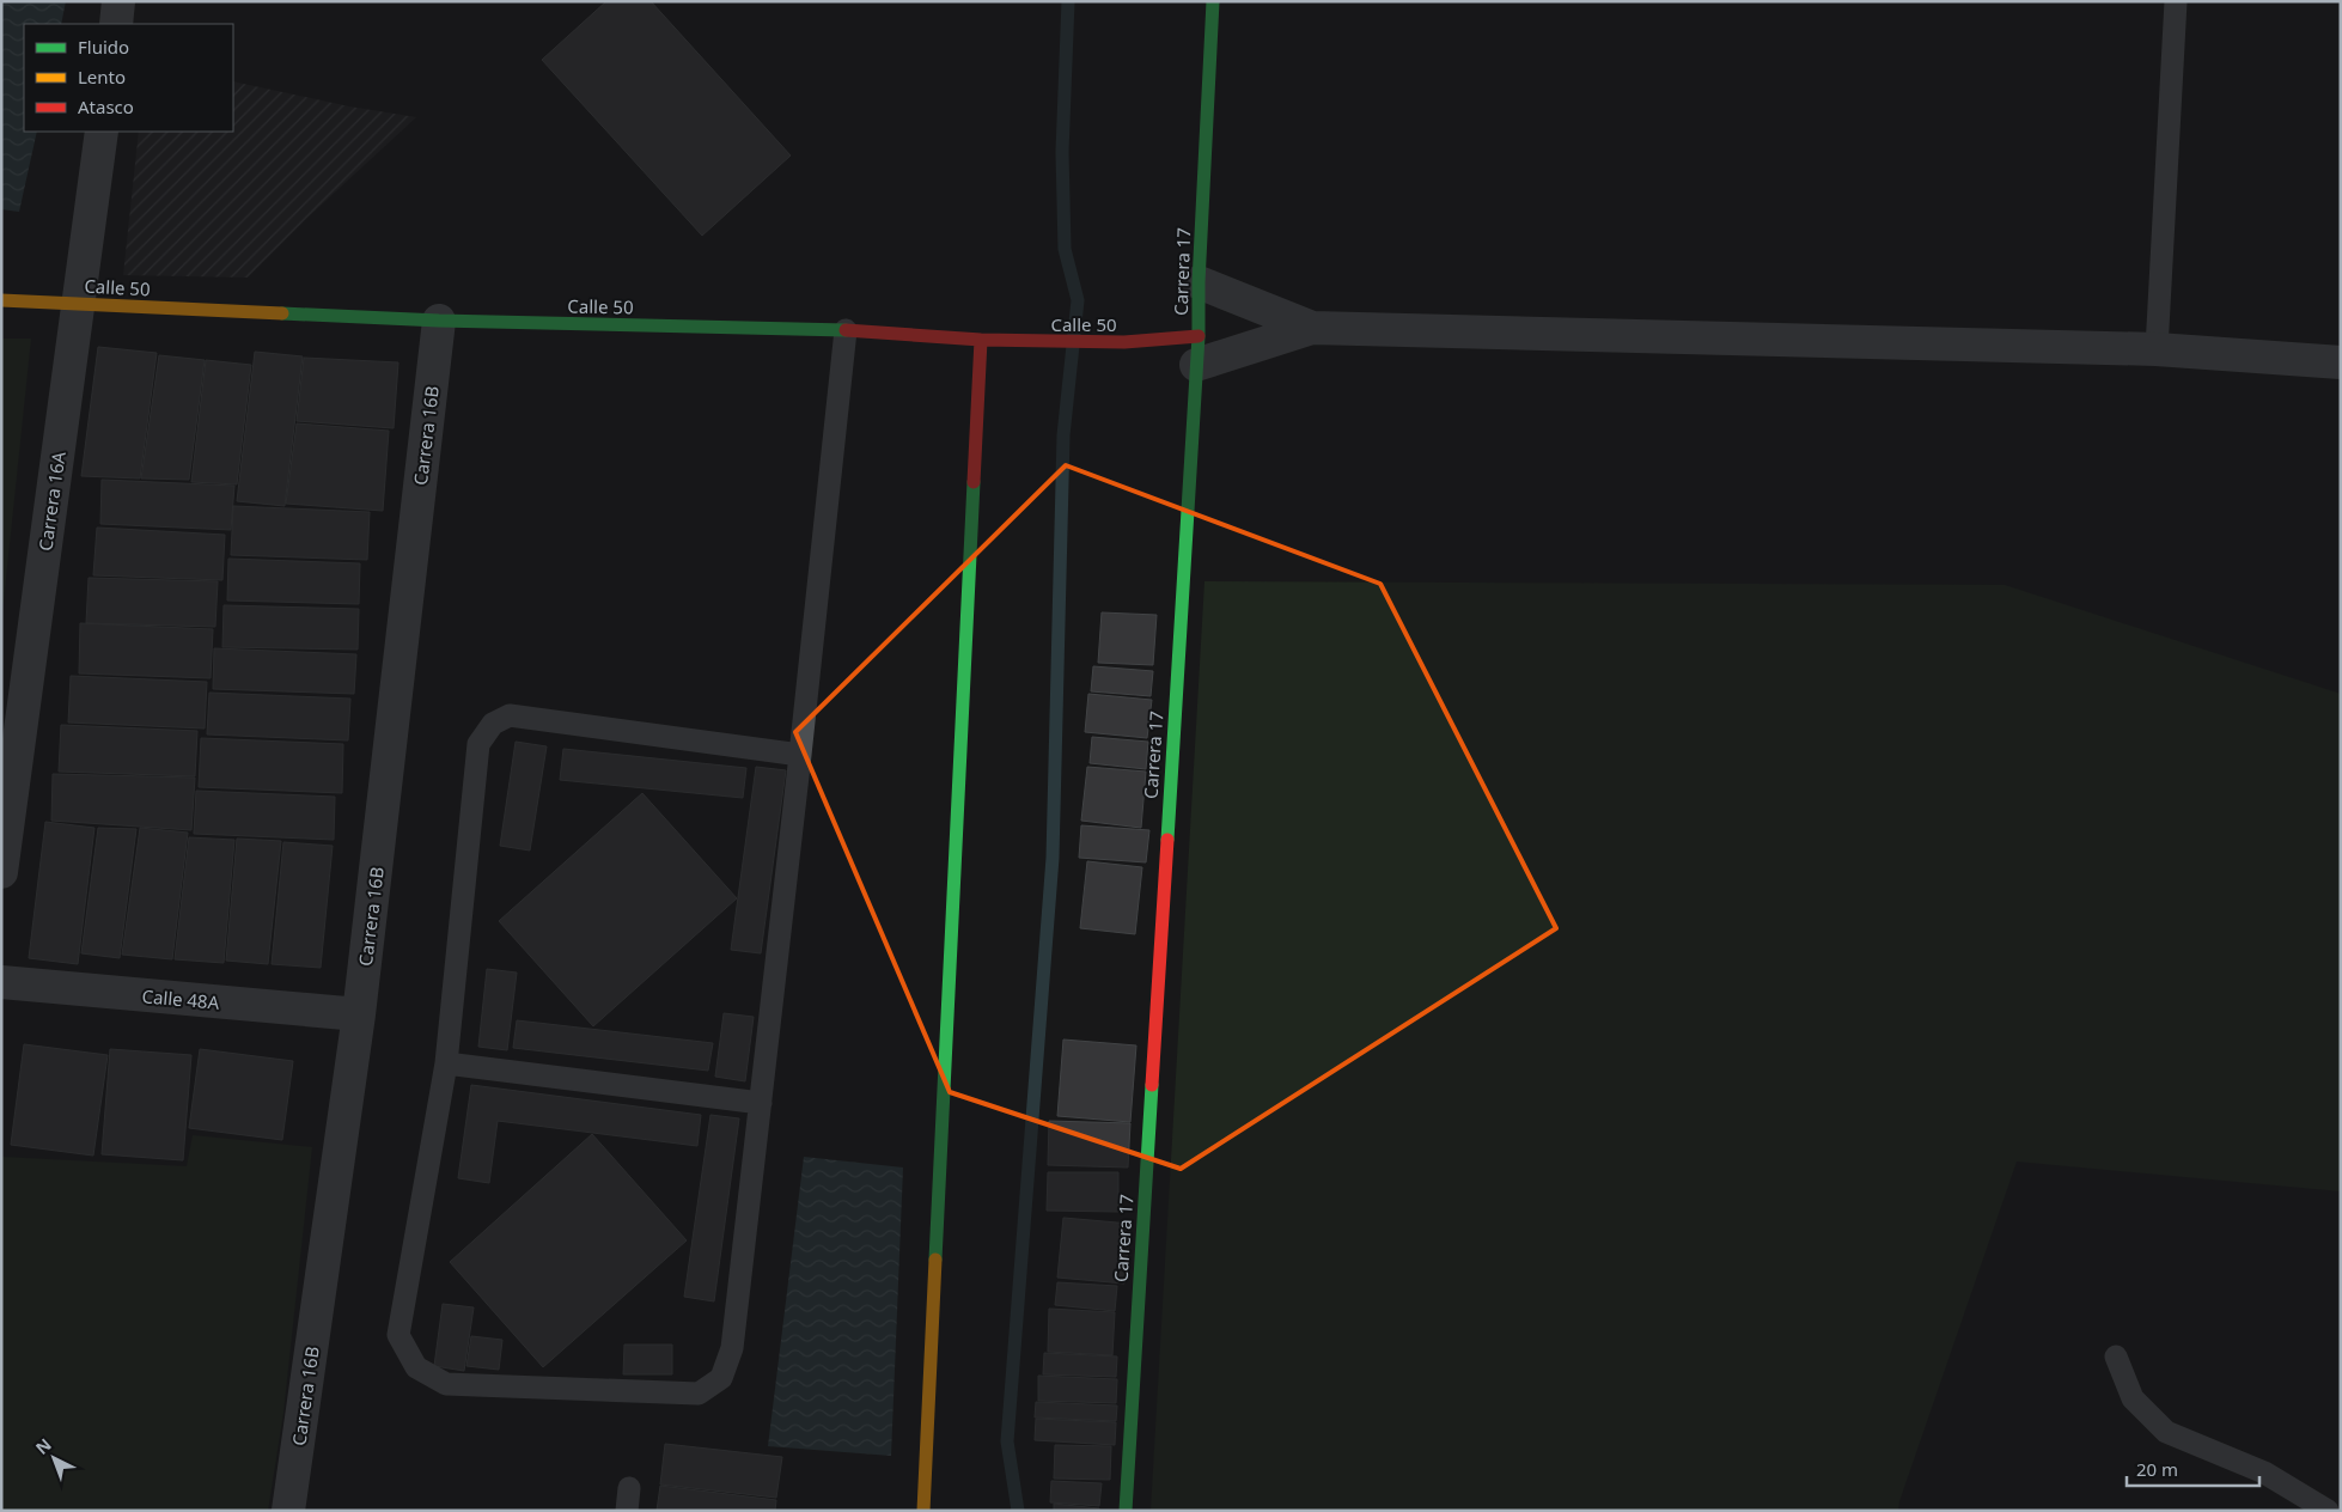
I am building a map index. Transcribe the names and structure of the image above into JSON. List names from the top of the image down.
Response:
{
  "streets": {
    "street": [
      "Carrera 17",
      "Calle 50",
      "Carrera 16B",
      "Carrera 16A",
      "Calle 48A"
    ]
  },
  "crossings": [
    ["Carrera 17", "Calle 50"],
    ["Calle 50", "Carrera 16B"],
    ["Calle 50", "Carrera 16A"],
    ["Carrera 16B", "Calle 48A"]
  ],
  "legend": ["Fluido", "Lento", "Atasco"],
  "scale_bar": "20 m",
  "north": "top left"
}
